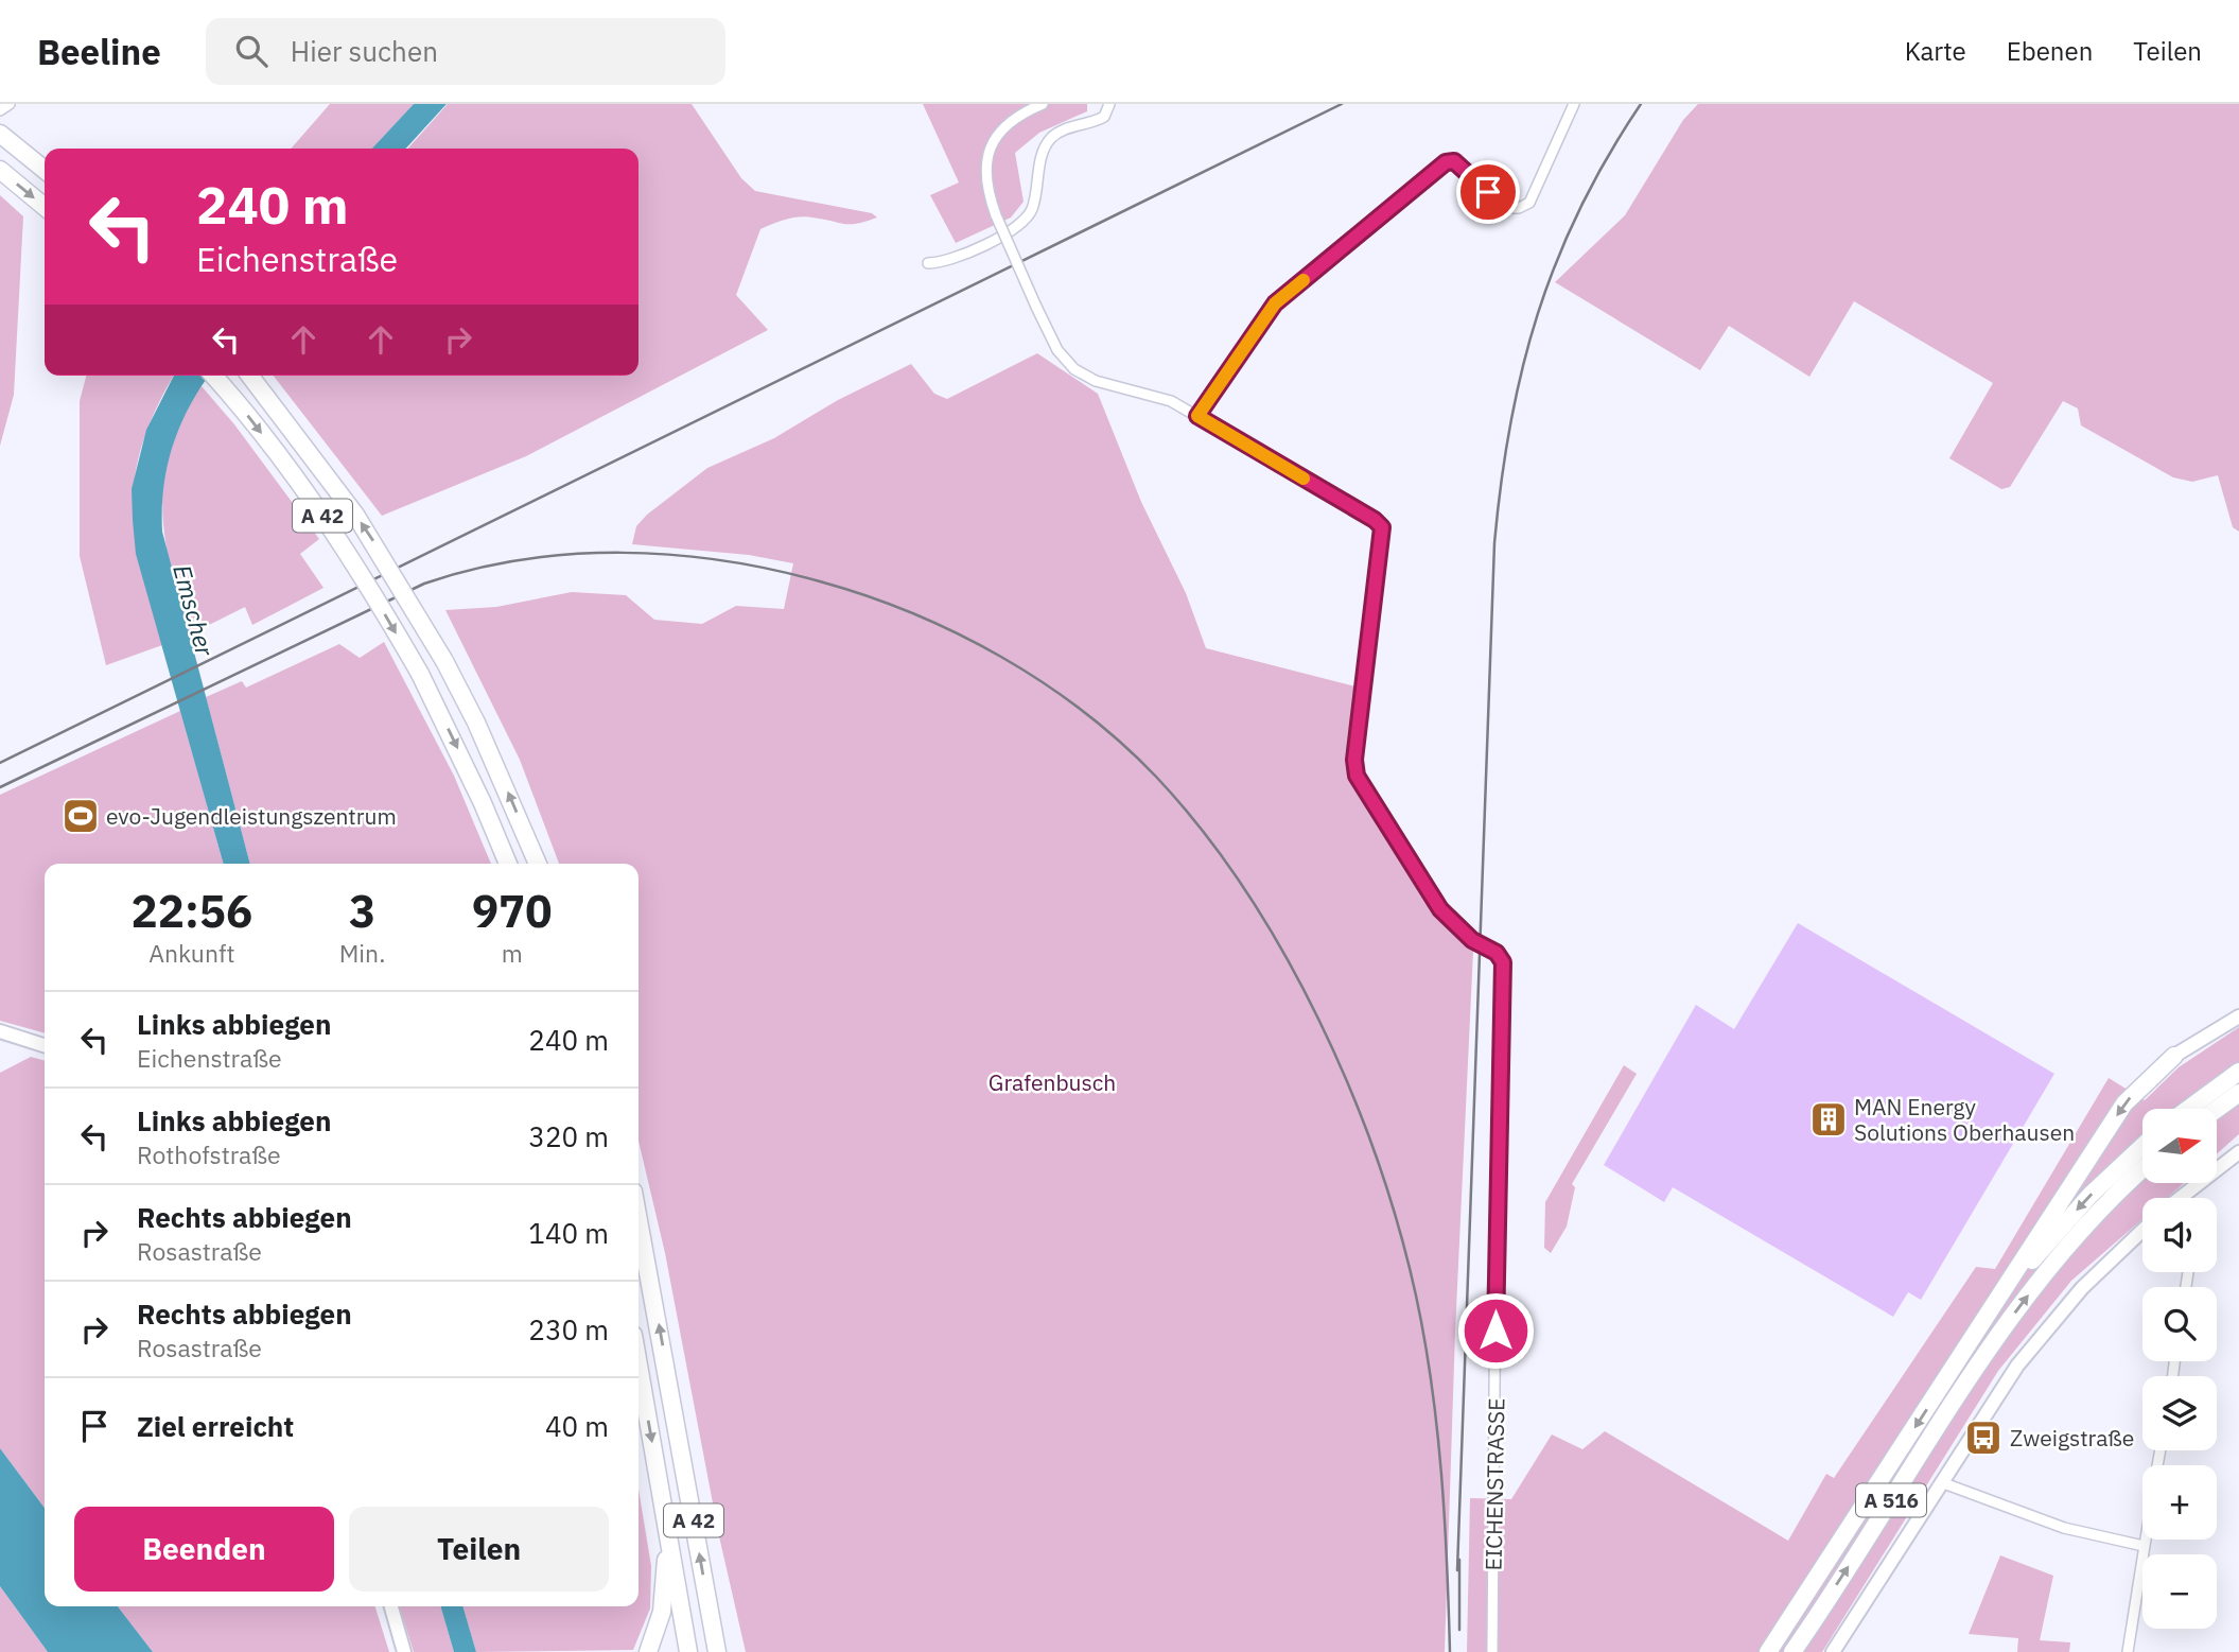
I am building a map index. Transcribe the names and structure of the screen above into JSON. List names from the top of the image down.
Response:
{
  "streets": {
    "highway": ["A 42", "A 516"],
    "street": ["EICHENSTRASSE"]
  },
  "water": ["Emscher"],
  "parks": ["Grafenbusch"],
  "places": {
    "sports": ["evo-Jugendleistungszentrum"],
    "building": ["MAN Energy Solutions Oberhausen"],
    "bus stop": ["Zweigstraße"]
  },
  "north": "right",
  "page": {
    "header": "Beeline",
    "search": "Hier suchen",
    "nav": ["Karte", "Ebenen", "Teilen"],
    "turn": ["240 m", "Eichenstraße"],
    "eta": [
      "22:56",
      "Ankunft",
      "3",
      "Min.",
      "970",
      "m"
    ],
    "list": [
      {
        "name": "Links abbiegen",
        "note": "Eichenstraße",
        "value": "240 m"
      },
      {
        "name": "Links abbiegen",
        "note": "Rothofstraße",
        "value": "320 m"
      },
      {
        "name": "Rechts abbiegen",
        "note": "Rosastraße",
        "value": "140 m"
      },
      {
        "name": "Rechts abbiegen",
        "note": "Rosastraße",
        "value": "230 m"
      },
      {
        "name": "Ziel erreicht",
        "value": "40 m"
      }
    ],
    "map_buttons": ["+", "−"],
    "buttons": ["Beenden", "Teilen"]
  }
}
